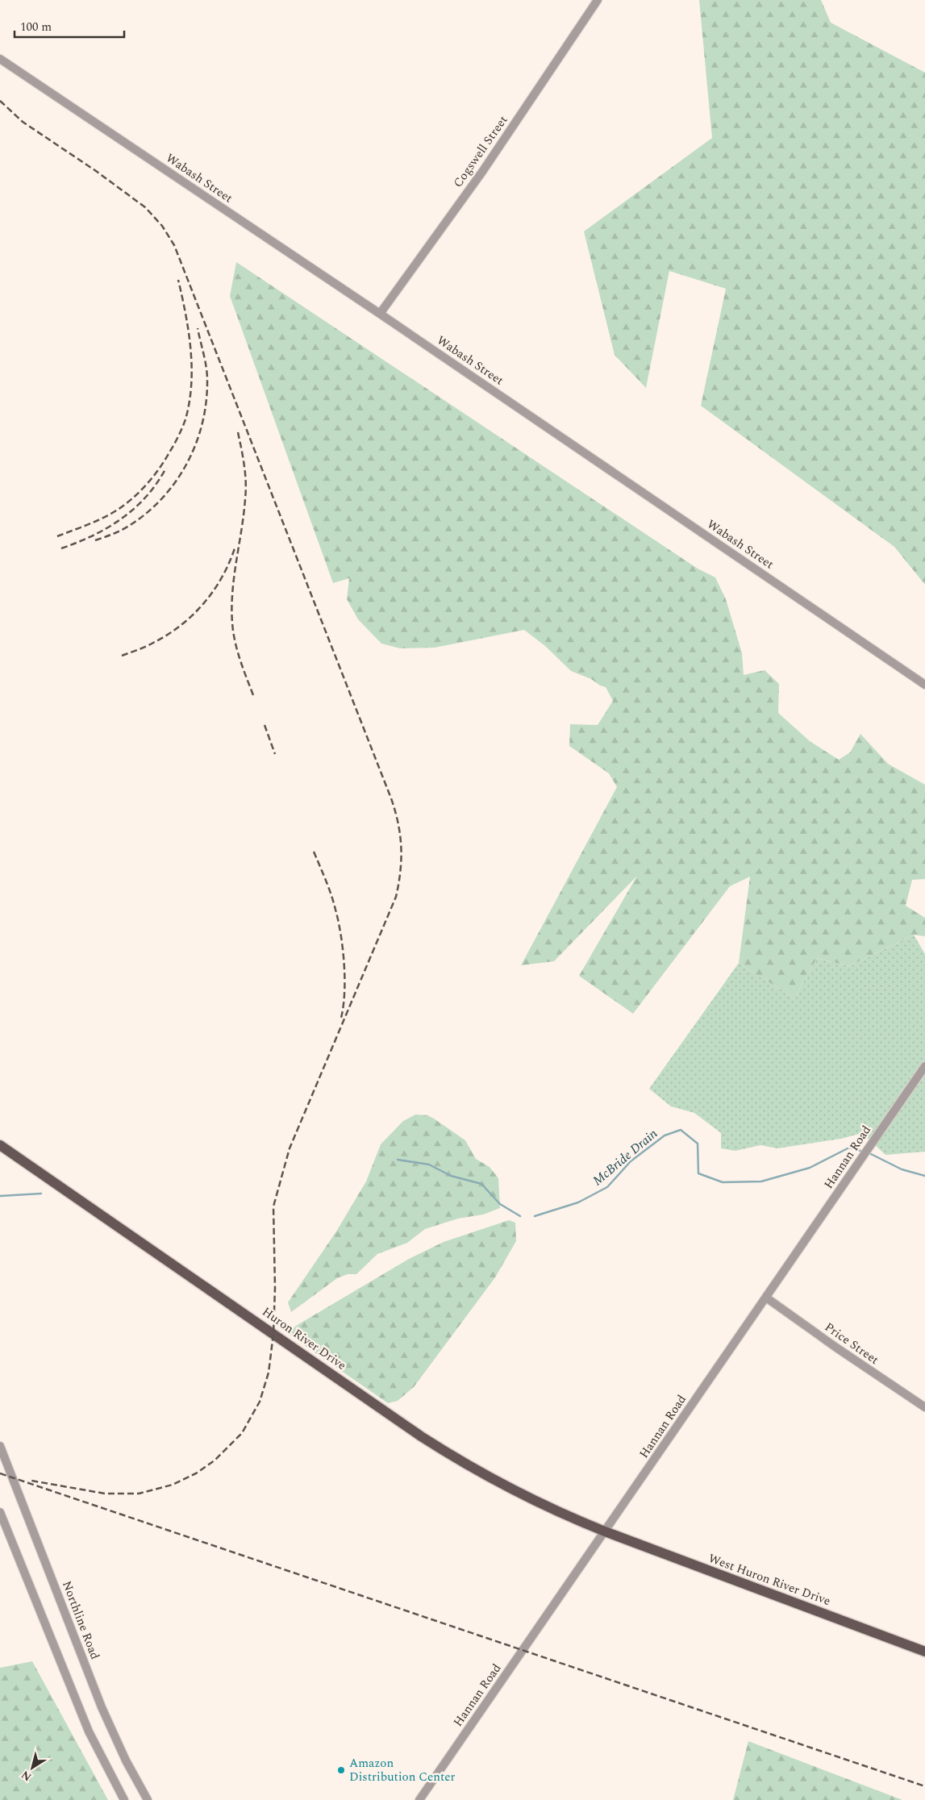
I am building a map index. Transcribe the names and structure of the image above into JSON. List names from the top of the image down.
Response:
{
  "streets": {
    "main road": ["Huron River Drive", "West Huron River Drive"],
    "street": [
      "Cogswell Street",
      "Wabash Street",
      "Hannan Road",
      "Price Street",
      "Northline Road"
    ]
  },
  "crossings": [
    ["Cogswell Street", "Wabash Street"],
    ["Hannan Road", "Huron River Drive"],
    ["Hannan Road", "Price Street"],
    ["Hannan Road", "West Huron River Drive"],
    ["Huron River Drive", "West Huron River Drive"]
  ],
  "water": ["McBride Drain"],
  "places": ["Amazon Distribution Center"],
  "scale_bar": "100 m",
  "north": "bottom left"
}
